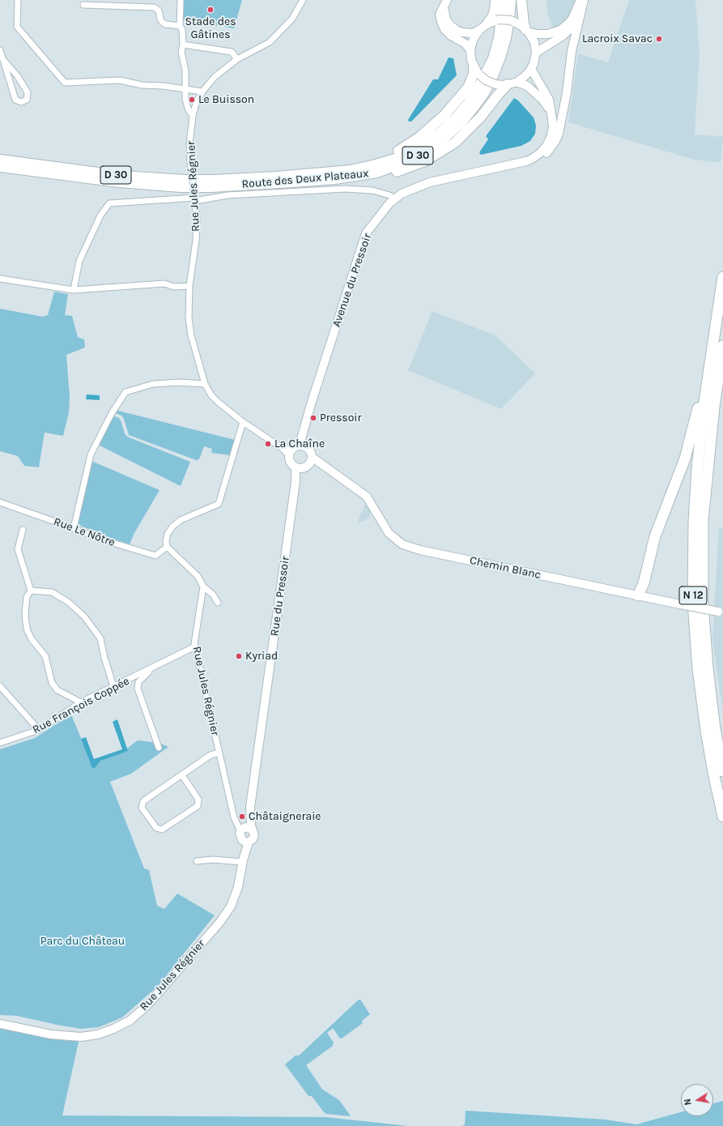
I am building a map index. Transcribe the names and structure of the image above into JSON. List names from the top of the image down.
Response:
{
  "streets": {
    "highway": ["N 12"],
    "main road": ["D 30", "Route des Deux Plateaux"],
    "street": [
      "Rue Jules Régnier",
      "Avenue du Pressoir",
      "Rue Le Nôtre",
      "Chemin Blanc",
      "Rue du Pressoir",
      "Rue François Coppée"
    ]
  },
  "crossings": [
    ["D 30", "Avenue du Pressoir"],
    ["Rue Jules Régnier", "Avenue du Pressoir"],
    ["Rue Jules Régnier", "Chemin Blanc"],
    ["Rue Jules Régnier", "Rue du Pressoir"],
    ["Rue Jules Régnier", "Rue François Coppée"],
    ["Avenue du Pressoir", "Chemin Blanc"],
    ["Avenue du Pressoir", "Rue du Pressoir"],
    ["Chemin Blanc", "Rue du Pressoir"]
  ],
  "parks": ["Parc du Château"],
  "places": [
    "Stade des Gâtines",
    "Lacroix Savac",
    "Le Buisson",
    "Pressoir",
    "La Chaîne",
    "Kyriad",
    "Châtaigneraie"
  ],
  "north": "left"
}
